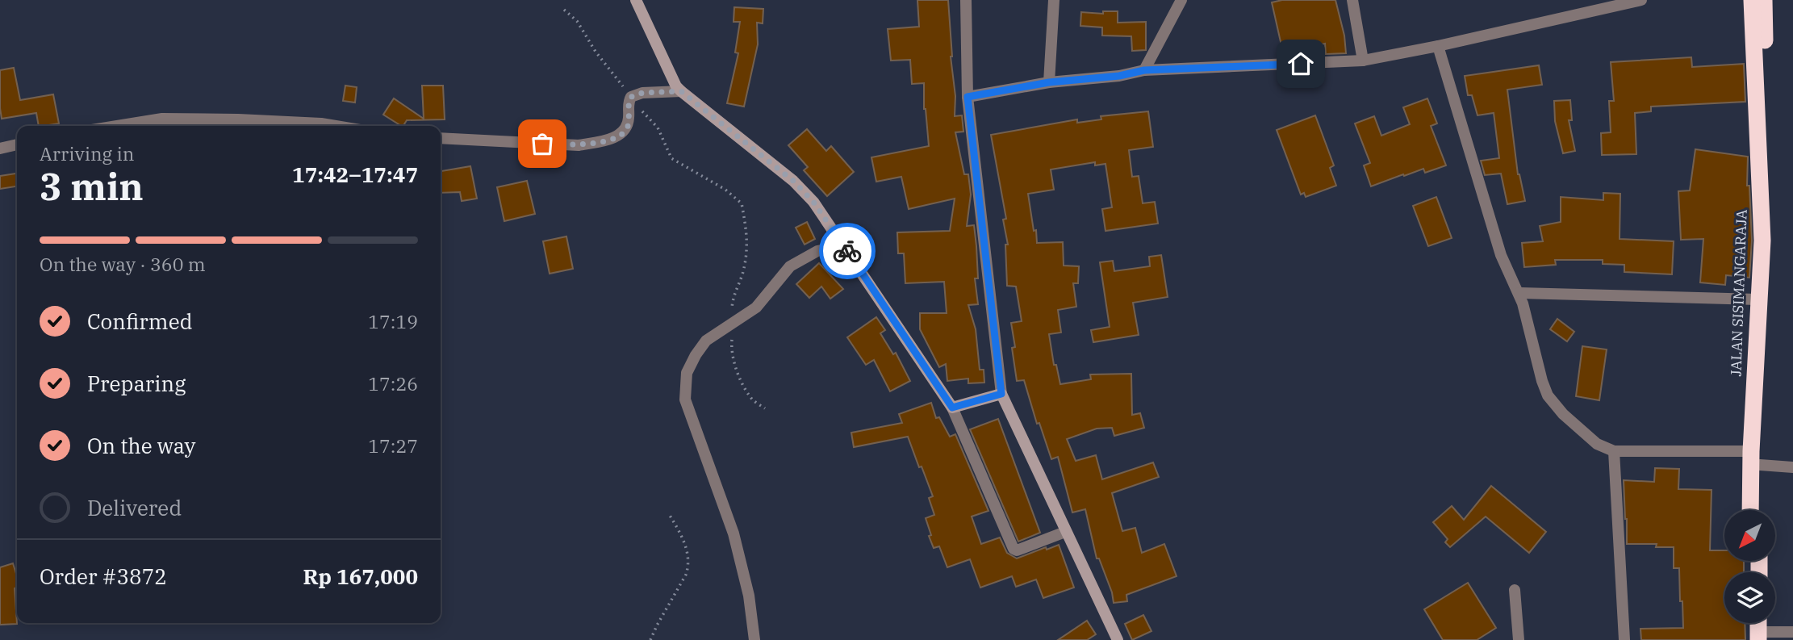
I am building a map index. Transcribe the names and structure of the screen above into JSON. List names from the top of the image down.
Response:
{
  "streets": {
    "highway": ["JALAN SISIMANGARAJA"]
  },
  "north": "bottom left",
  "page": {
    "heading": ["3 min", "Arriving in", "17:42–17:47"],
    "panel": ["Order #3872", "Rp 167,000"],
    "bar": "On the way · 360 m",
    "list": [
      ["Confirmed", "17:19"],
      ["Preparing", "17:26"],
      ["On the way", "17:27"],
      "Delivered"
    ]
  }
}
